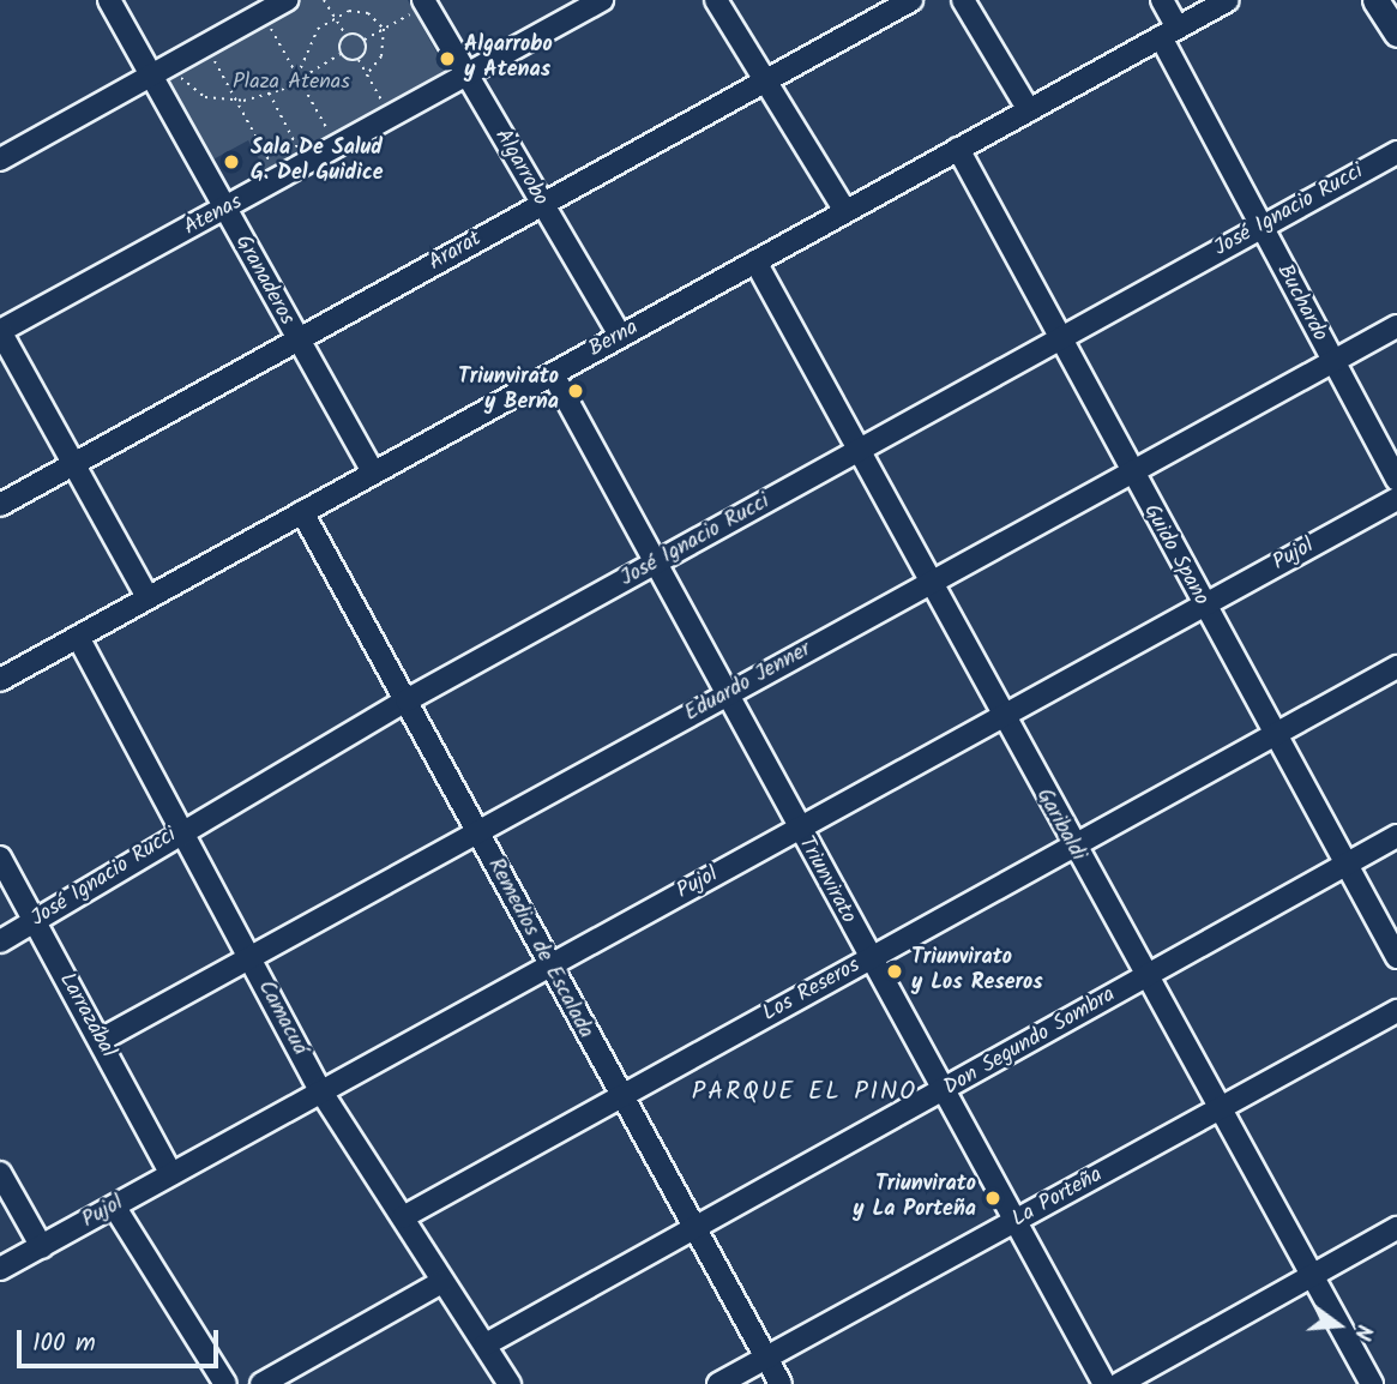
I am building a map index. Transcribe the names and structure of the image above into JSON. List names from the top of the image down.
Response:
{
  "streets": {
    "street": [
      "Algarrobo",
      "José Ignacio Rucci",
      "Atenas",
      "Ararat",
      "Granaderos",
      "Buchardo",
      "Berna",
      "Guido Spano",
      "Pujol",
      "Eduardo Jenner",
      "Garibaldi",
      "Triunvirato",
      "Remedios de Escalada",
      "Los Reseros",
      "Larrazábal",
      "Camacuá",
      "Don Segundo Sombra",
      "La Porteña"
    ]
  },
  "crossings": [
    ["Algarrobo", "Atenas"],
    ["Algarrobo", "Ararat"],
    ["Algarrobo", "Berna"],
    ["José Ignacio Rucci", "Buchardo"],
    ["José Ignacio Rucci", "Guido Spano"],
    ["José Ignacio Rucci", "Garibaldi"],
    ["José Ignacio Rucci", "Triunvirato"],
    ["José Ignacio Rucci", "Remedios de Escalada"],
    ["José Ignacio Rucci", "Larrazábal"],
    ["José Ignacio Rucci", "Camacuá"],
    ["Atenas", "Granaderos"],
    ["Ararat", "Granaderos"],
    ["Granaderos", "Berna"],
    ["Buchardo", "Berna"],
    ["Buchardo", "Eduardo Jenner"],
    ["Berna", "Guido Spano"],
    ["Berna", "Garibaldi"],
    ["Berna", "Triunvirato"],
    ["Berna", "Remedios de Escalada"],
    ["Berna", "Camacuá"],
    ["Guido Spano", "Pujol"],
    ["Guido Spano", "Eduardo Jenner"],
    ["Guido Spano", "Los Reseros"],
    ["Guido Spano", "Don Segundo Sombra"],
    ["Pujol", "Garibaldi"],
    ["Pujol", "Triunvirato"],
    ["Pujol", "Remedios de Escalada"],
    ["Pujol", "Larrazábal"],
    ["Pujol", "Camacuá"],
    ["Eduardo Jenner", "Garibaldi"],
    ["Eduardo Jenner", "Triunvirato"],
    ["Eduardo Jenner", "Remedios de Escalada"],
    ["Eduardo Jenner", "Larrazábal"],
    ["Eduardo Jenner", "Camacuá"],
    ["Garibaldi", "Los Reseros"],
    ["Garibaldi", "Don Segundo Sombra"],
    ["Garibaldi", "La Porteña"],
    ["Triunvirato", "Los Reseros"],
    ["Triunvirato", "Don Segundo Sombra"],
    ["Triunvirato", "La Porteña"],
    ["Remedios de Escalada", "Los Reseros"],
    ["Remedios de Escalada", "Don Segundo Sombra"],
    ["Remedios de Escalada", "La Porteña"],
    ["Los Reseros", "Camacuá"],
    ["Camacuá", "Don Segundo Sombra"]
  ],
  "districts": ["PARQUE EL PINO"],
  "parks": ["Plaza Atenas"],
  "places": [
    "Algarrobo y Atenas",
    "Sala De Salud G. Del Guidice",
    "Triunvirato y Berna",
    "Triunvirato y Los Reseros",
    "Triunvirato y La Porteña"
  ],
  "scale_bar": "100 m",
  "north": "right"
}
